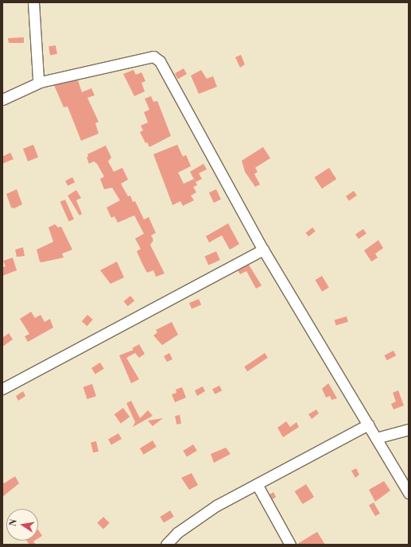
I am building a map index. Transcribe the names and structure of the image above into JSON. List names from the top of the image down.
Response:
{
  "north": "left"
}
